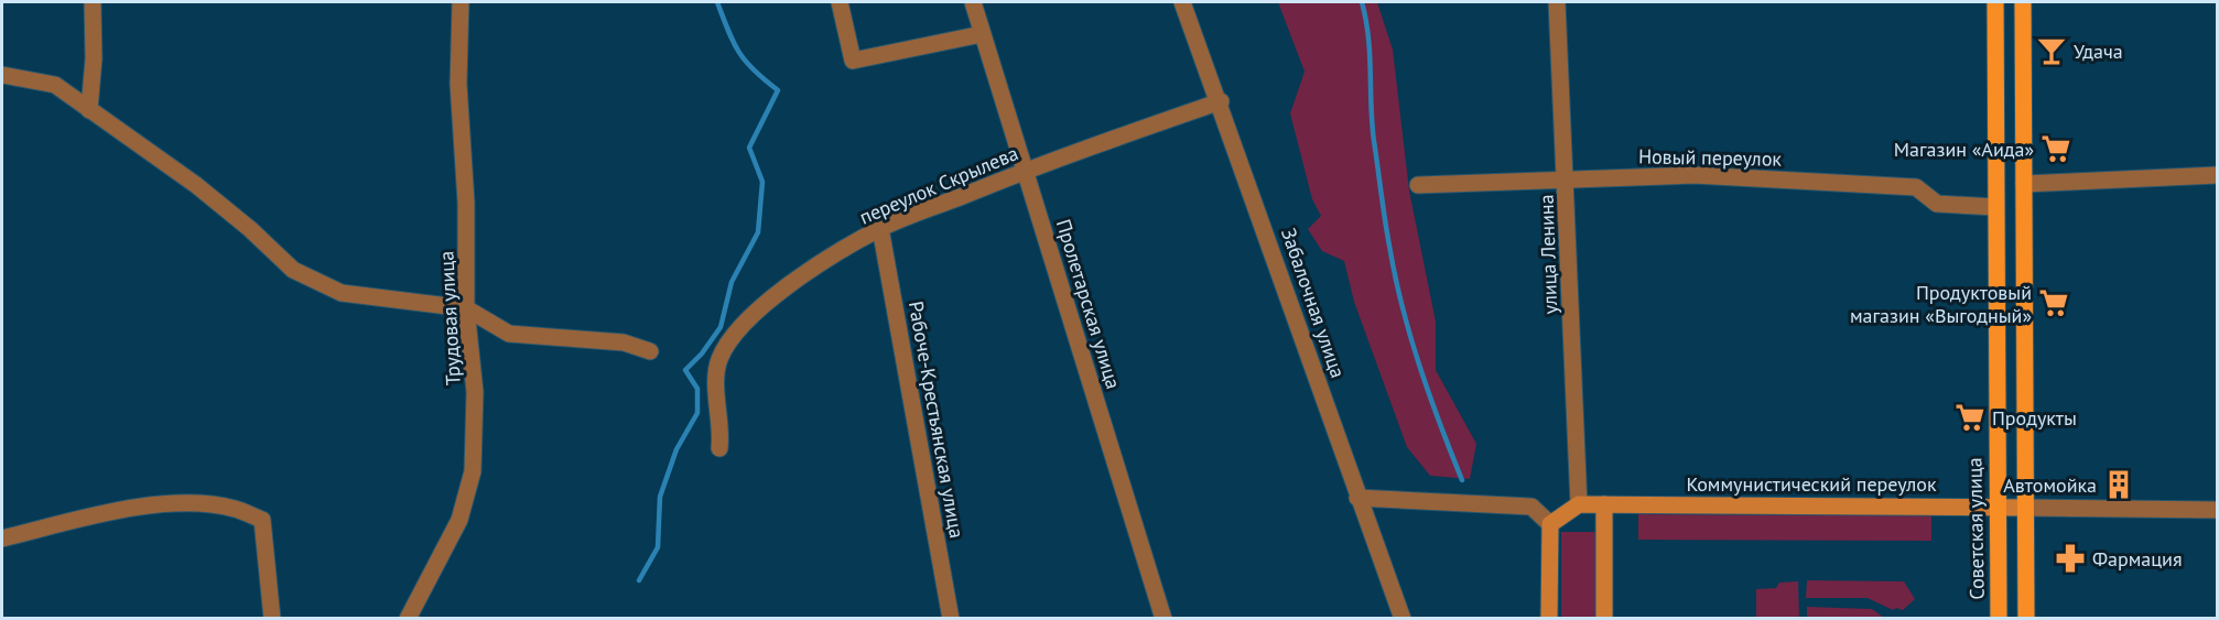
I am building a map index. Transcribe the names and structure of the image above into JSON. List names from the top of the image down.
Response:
{
  "streets": {
    "main road": ["Коммунистический переулок", "Советская улица"],
    "street": [
      "Новый переулок",
      "переулок Скрылева",
      "улица Ленина",
      "Забалочная улица",
      "Пролетарская улица",
      "Трудовая улица",
      "Рабоче-Крестьянская улица"
    ]
  },
  "crossings": [
    ["Новый переулок", "улица Ленина"],
    ["Новый переулок", "Советская улица"],
    ["переулок Скрылева", "Забалочная улица"],
    ["переулок Скрылева", "Пролетарская улица"],
    ["переулок Скрылева", "Рабоче-Крестьянская улица"],
    ["Коммунистический переулок", "Советская улица"]
  ],
  "places": {
    "bar": ["Удача"],
    "supermarket": ["Магазин «Аида»", "Продуктовый магазин «Выгодный»", "Продукты"],
    "building": ["Автомойка"],
    "pharmacy": ["Фармация"]
  }
}
